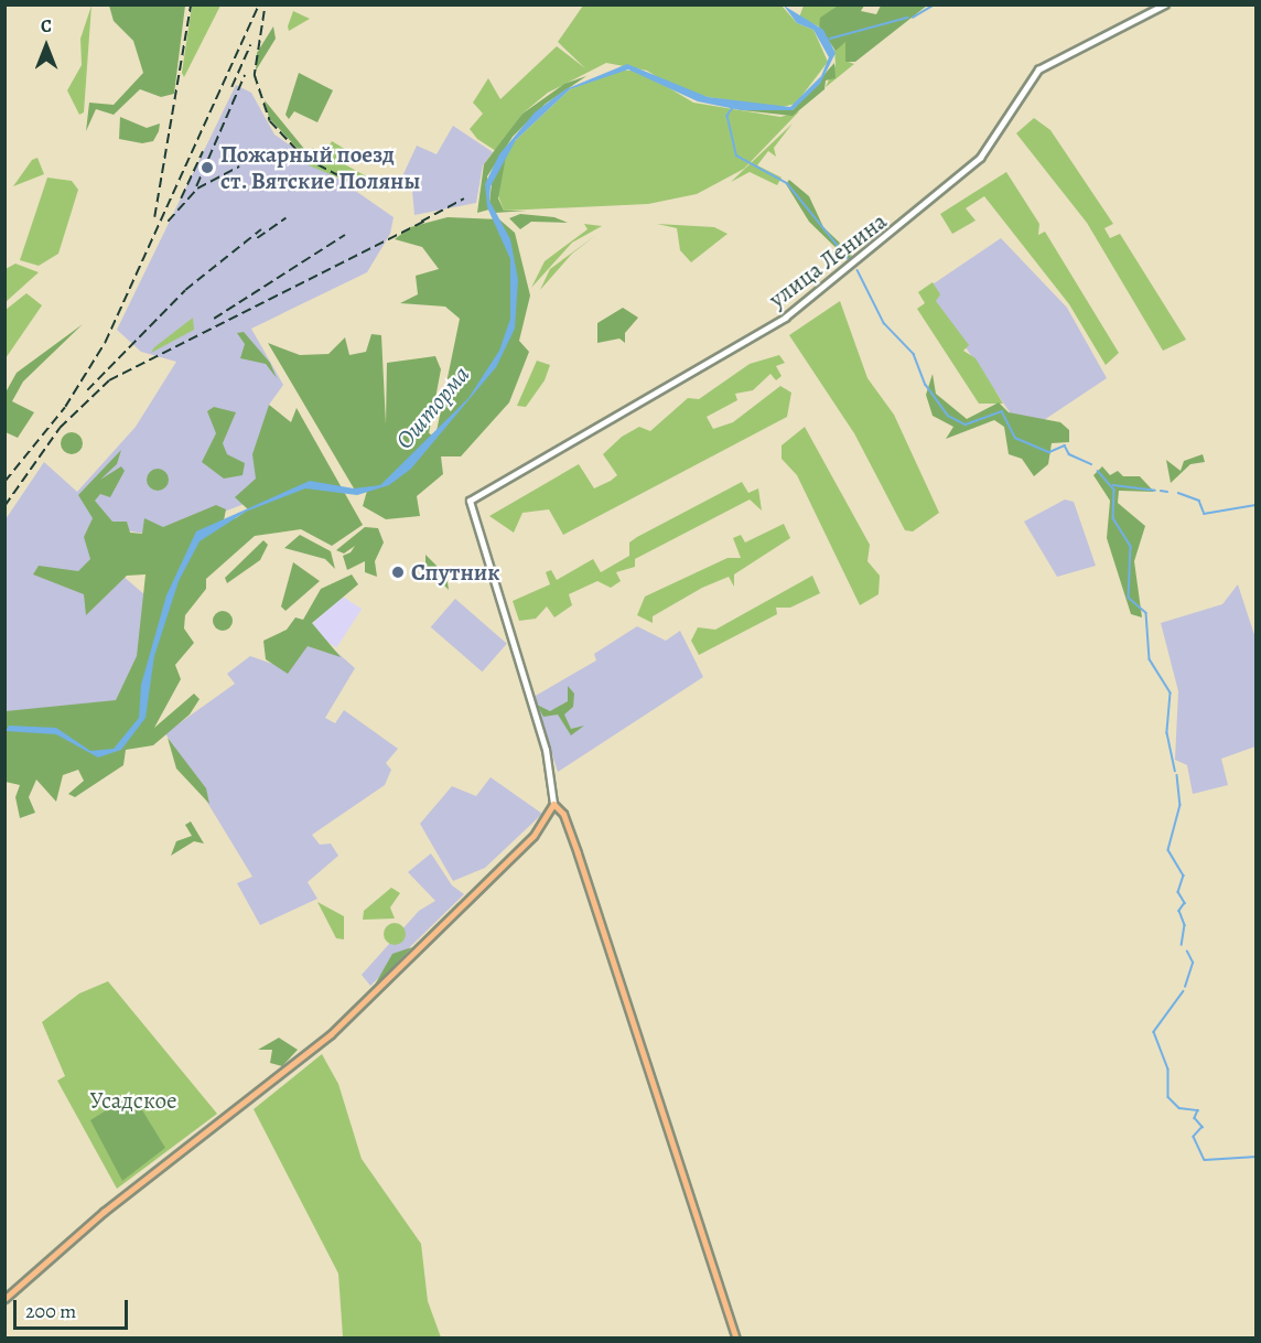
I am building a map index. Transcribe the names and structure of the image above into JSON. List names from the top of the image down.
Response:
{
  "streets": {
    "street": ["улица Ленина"]
  },
  "water": ["Ошторма"],
  "parks": ["Усадское"],
  "places": ["Пожарный поезд ст. Вятские Поляны", "Спутник"],
  "scale_bar": "200 m",
  "north": "top"
}
